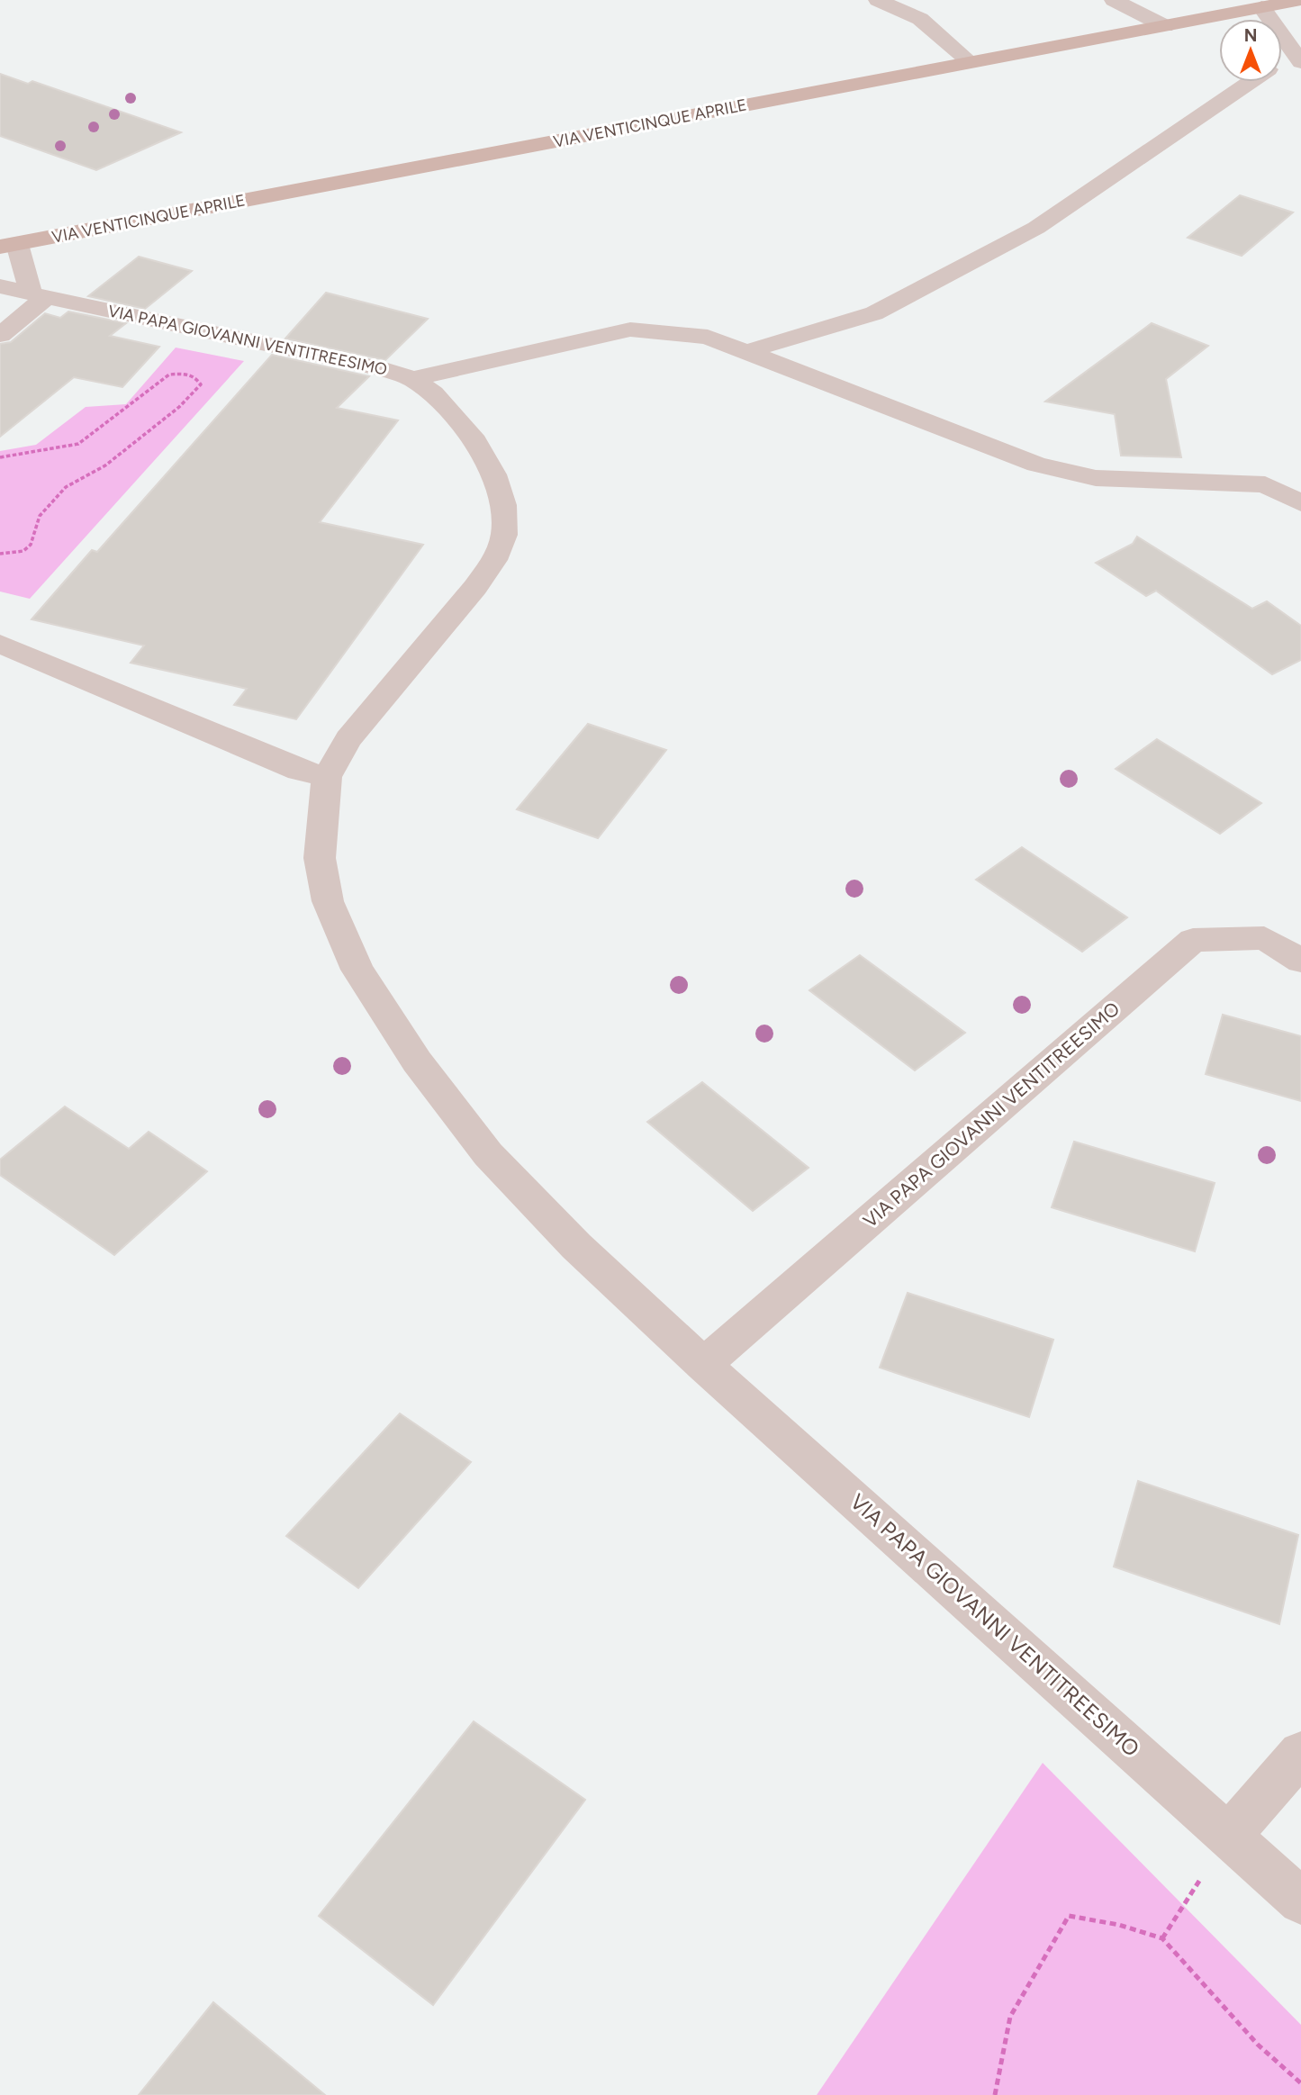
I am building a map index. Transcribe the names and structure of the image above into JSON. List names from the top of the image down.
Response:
{
  "streets": {
    "main road": ["VIA VENTICINQUE APRILE"],
    "street": ["VIA PAPA GIOVANNI VENTITREESIMO"]
  },
  "north": "top"
}
